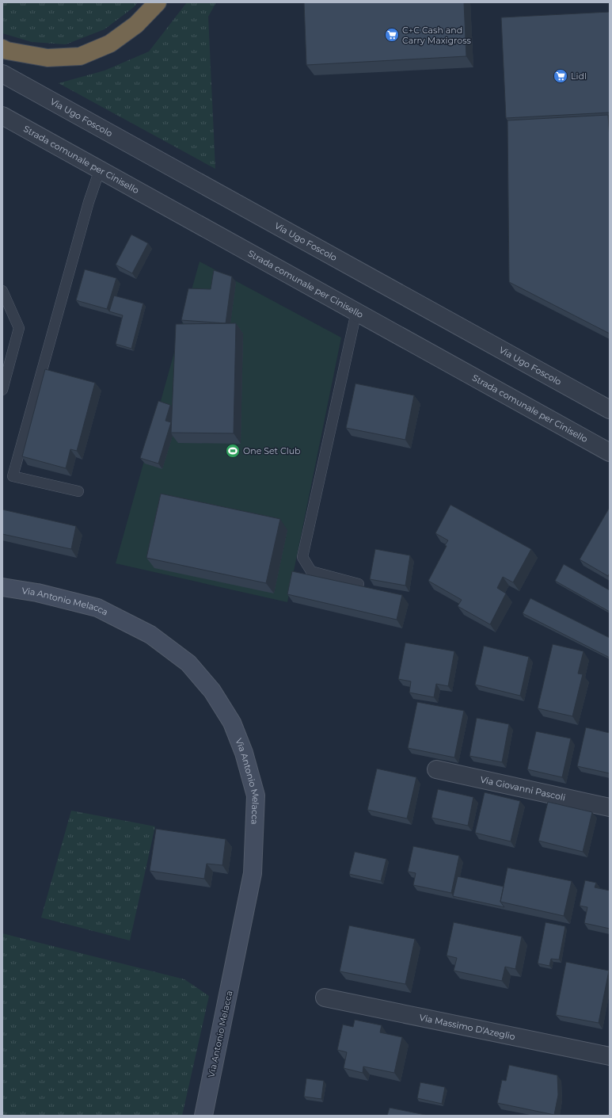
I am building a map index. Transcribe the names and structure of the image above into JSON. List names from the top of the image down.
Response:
{
  "streets": {
    "main road": ["Via Antonio Melacca"],
    "street": [
      "Via Ugo Foscolo",
      "Strada comunale per Cinisello",
      "Via Giovanni Pascoli",
      "Via Massimo D'Azeglio"
    ]
  },
  "places": {
    "supermarket": ["C+C Cash and Carry Maxigross", "Lidl"],
    "sports": ["One Set Club"]
  }
}
